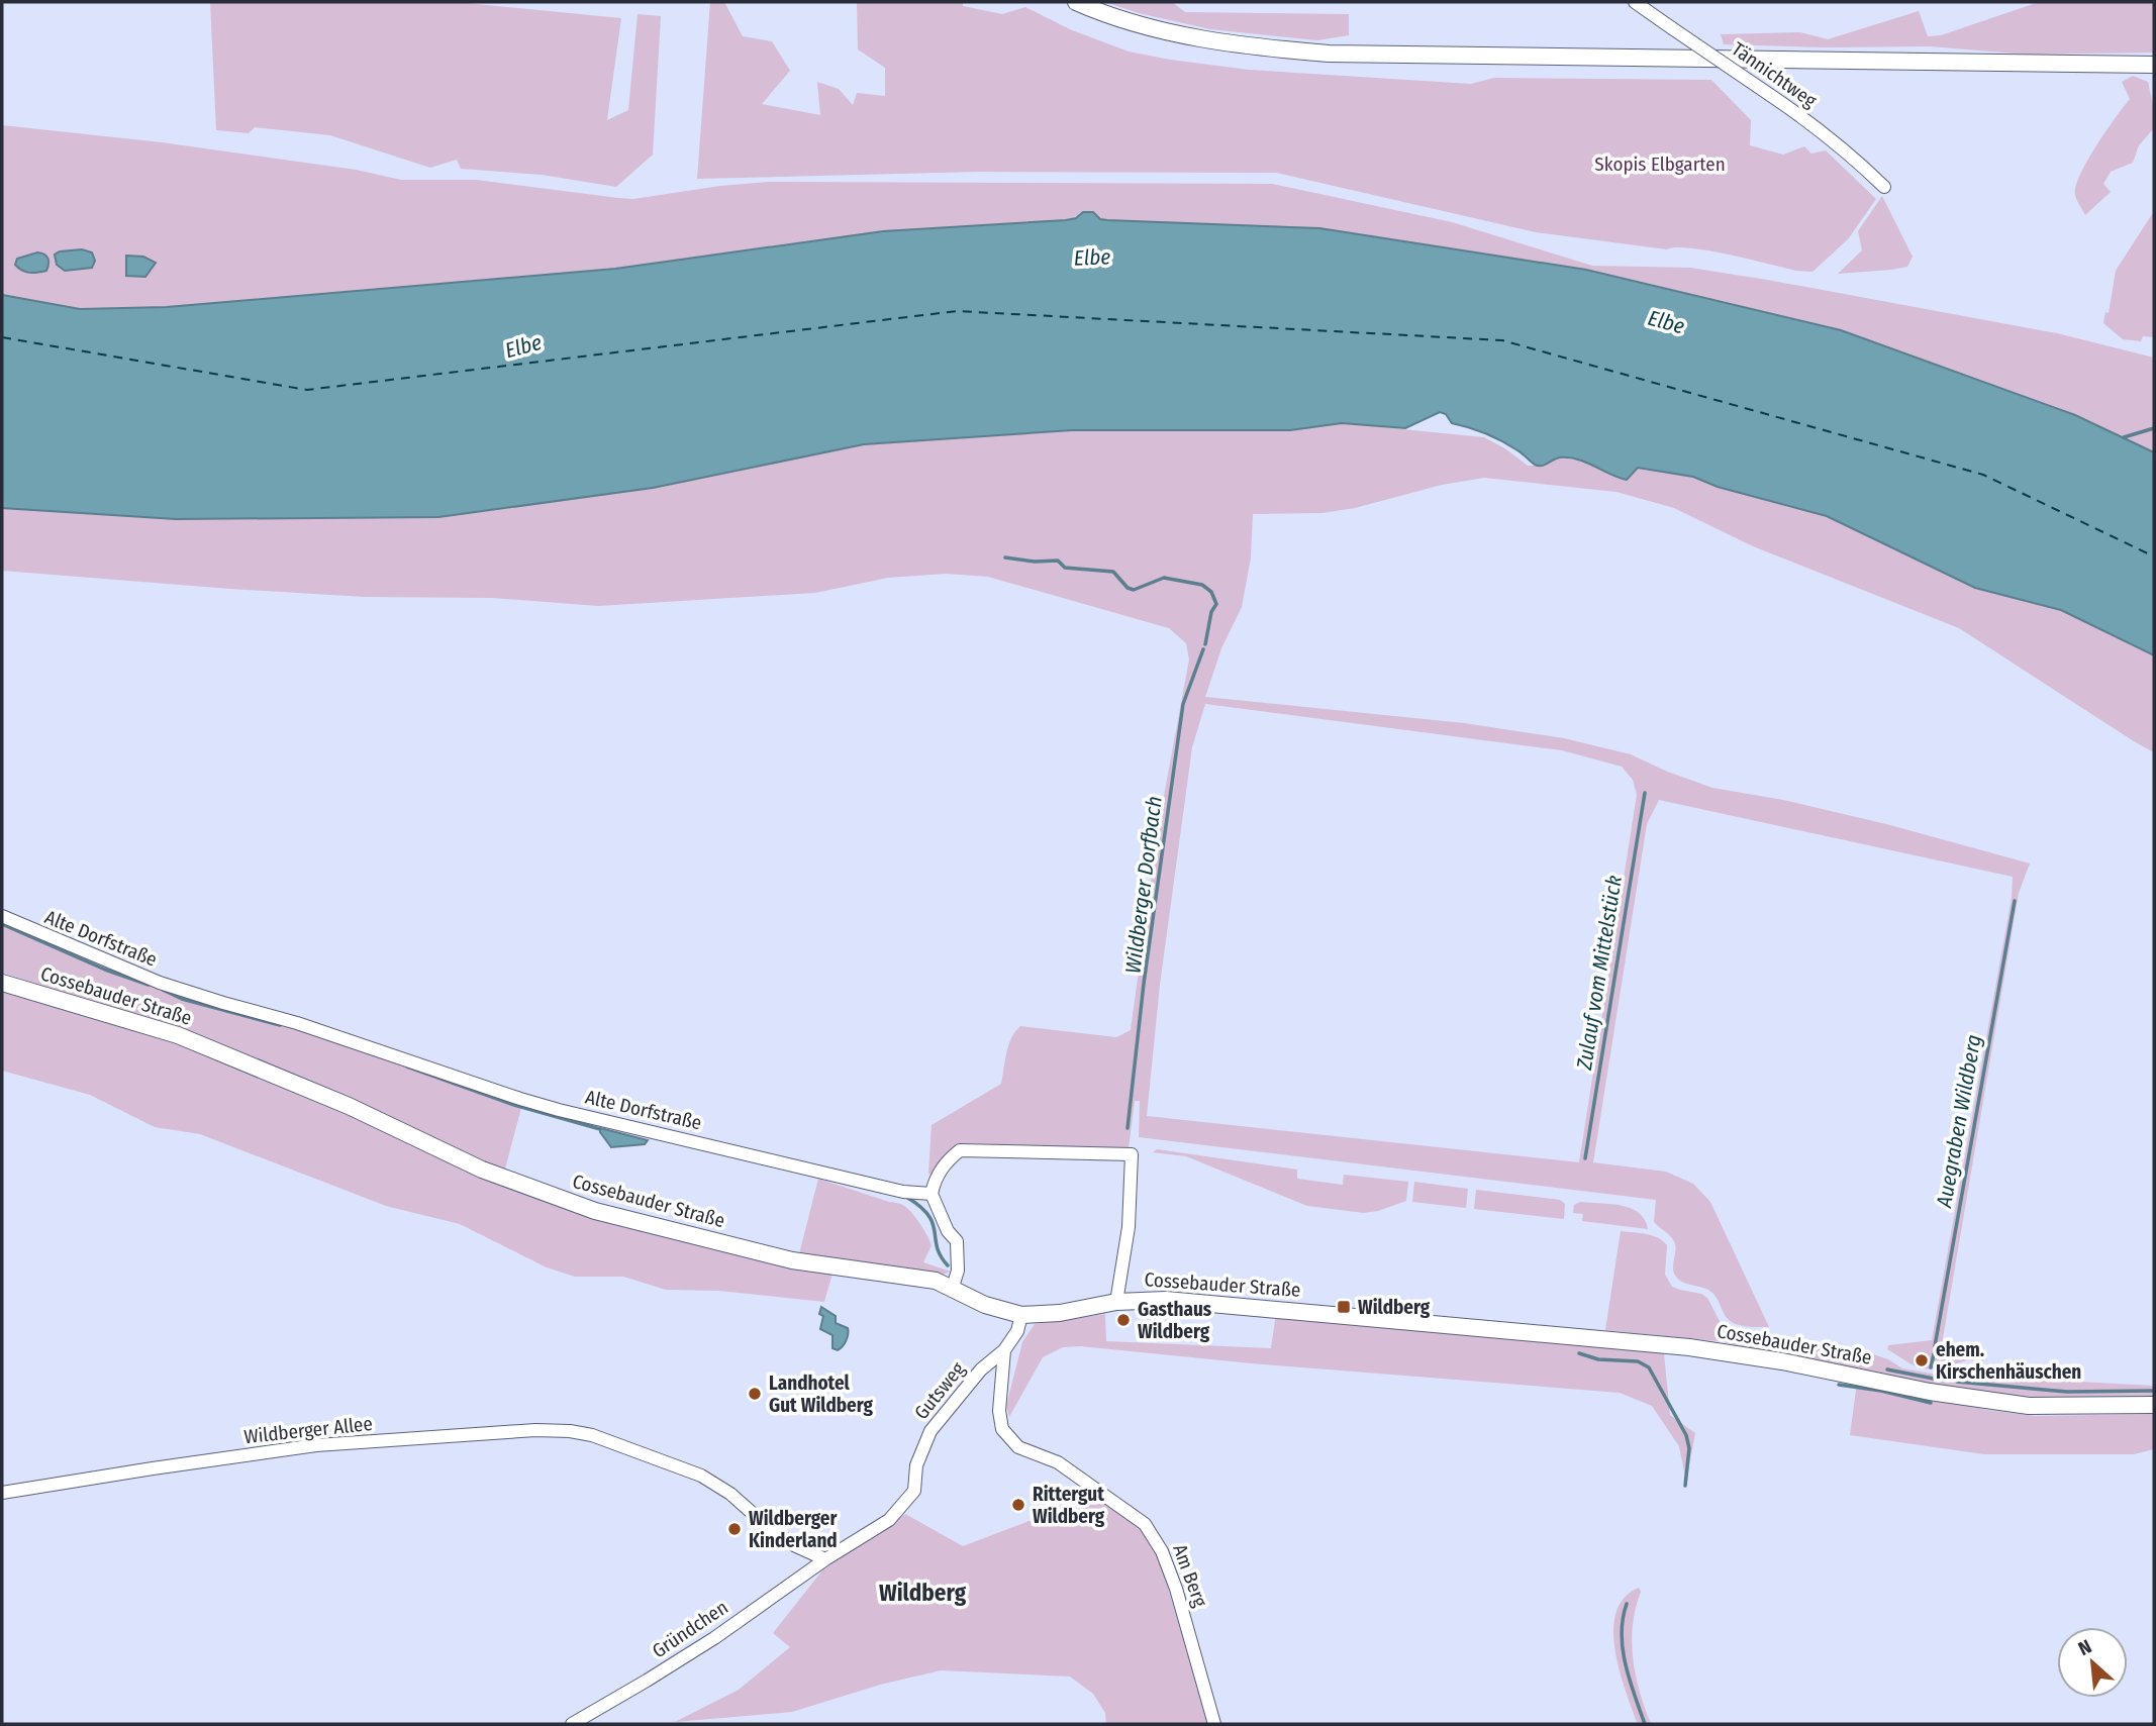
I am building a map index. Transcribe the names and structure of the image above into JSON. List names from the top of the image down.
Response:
{
  "streets": {
    "main road": ["Cossebauder Straße"],
    "street": [
      "Tännichtweg",
      "Alte Dorfstraße",
      "Gutsweg",
      "Wildberger Allee",
      "Am Berg",
      "Gründchen"
    ]
  },
  "crossings": [
    ["Cossebauder Straße", "Gutsweg"],
    ["Gutsweg", "Wildberger Allee"],
    ["Gutsweg", "Am Berg"],
    ["Gutsweg", "Gründchen"],
    ["Wildberger Allee", "Gründchen"]
  ],
  "districts": ["Wildberg"],
  "water": [
    "Elbe",
    "Wildberger Dorfbach",
    "Zulauf vom Mittelstück",
    "Auegraben Wildberg"
  ],
  "parks": ["Skopis Elbgarten"],
  "places": {
    "transit": ["Wildberg"],
    "other": [
      "Gasthaus Wildberg",
      "ehem. Kirschenhäuschen",
      "Landhotel Gut Wildberg",
      "Rittergut Wildberg",
      "Wildberger Kinderland"
    ]
  },
  "north": "top left"
}
